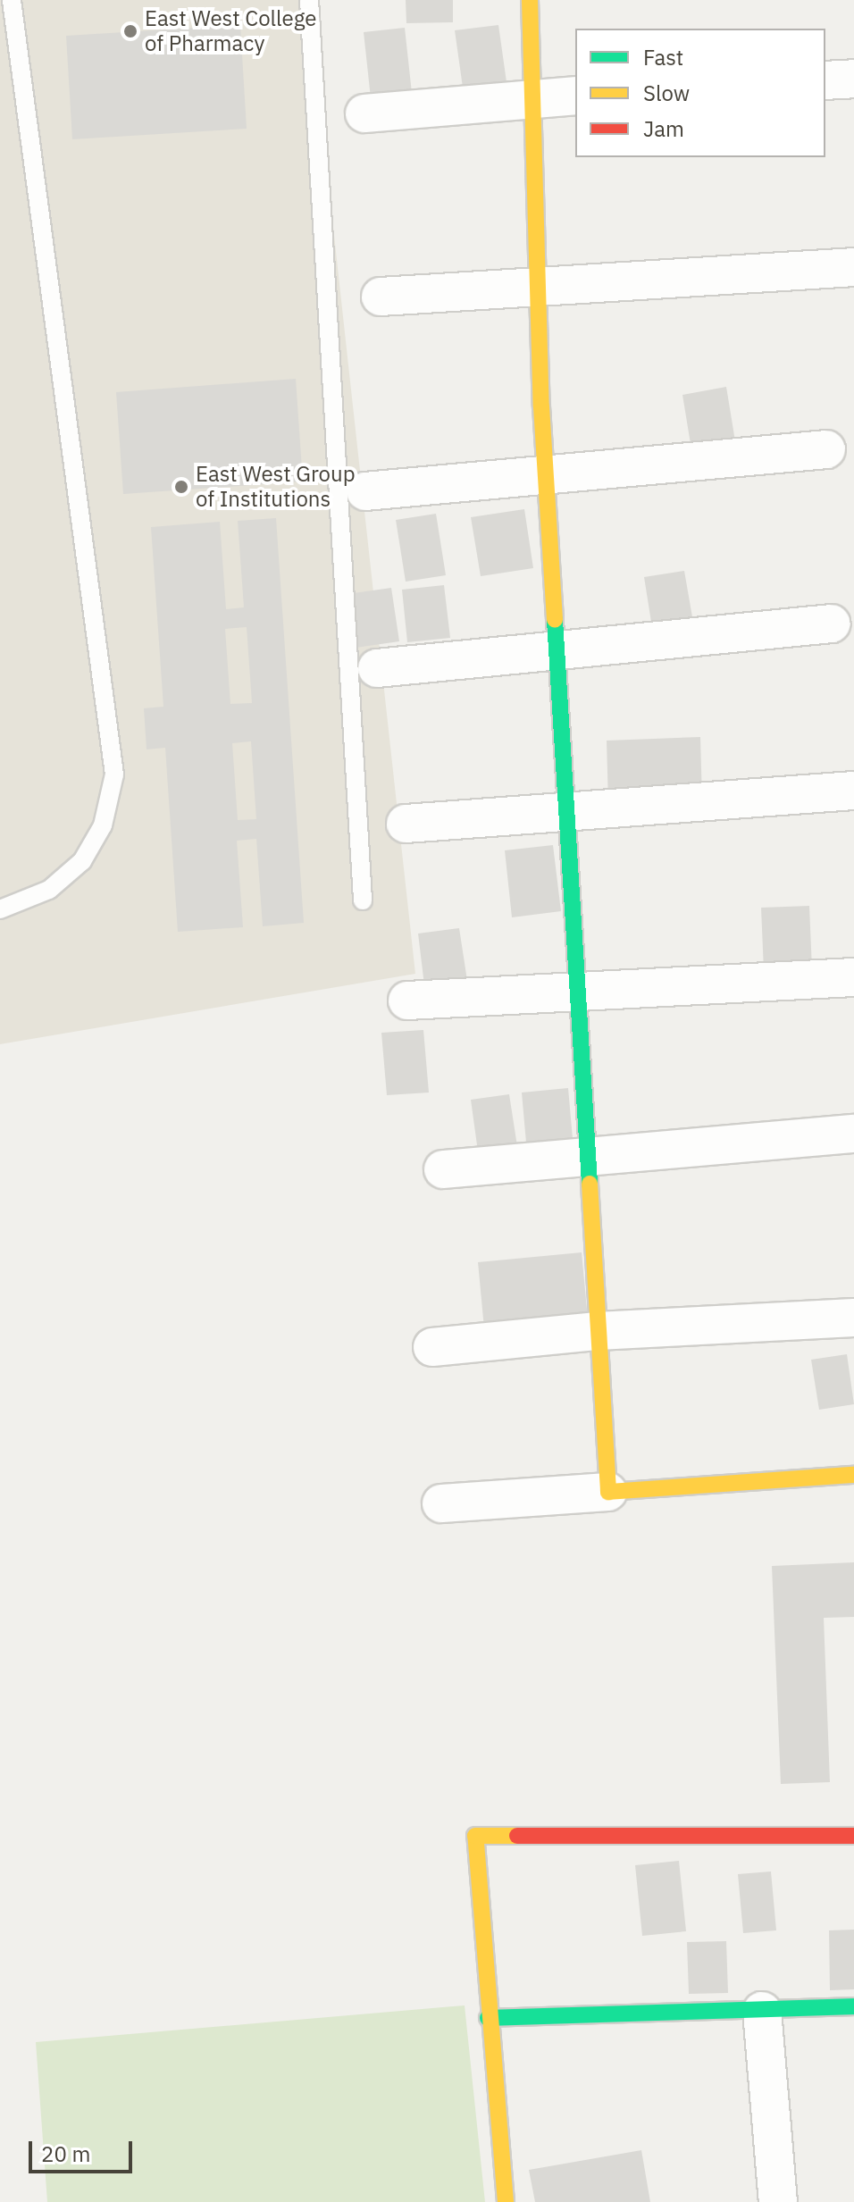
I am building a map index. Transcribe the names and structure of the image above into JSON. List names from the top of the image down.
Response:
{
  "places": ["East West College of Pharmacy", "East West Group of Institutions"],
  "legend": ["Fast", "Slow", "Jam"],
  "scale_bar": "20 m"
}
